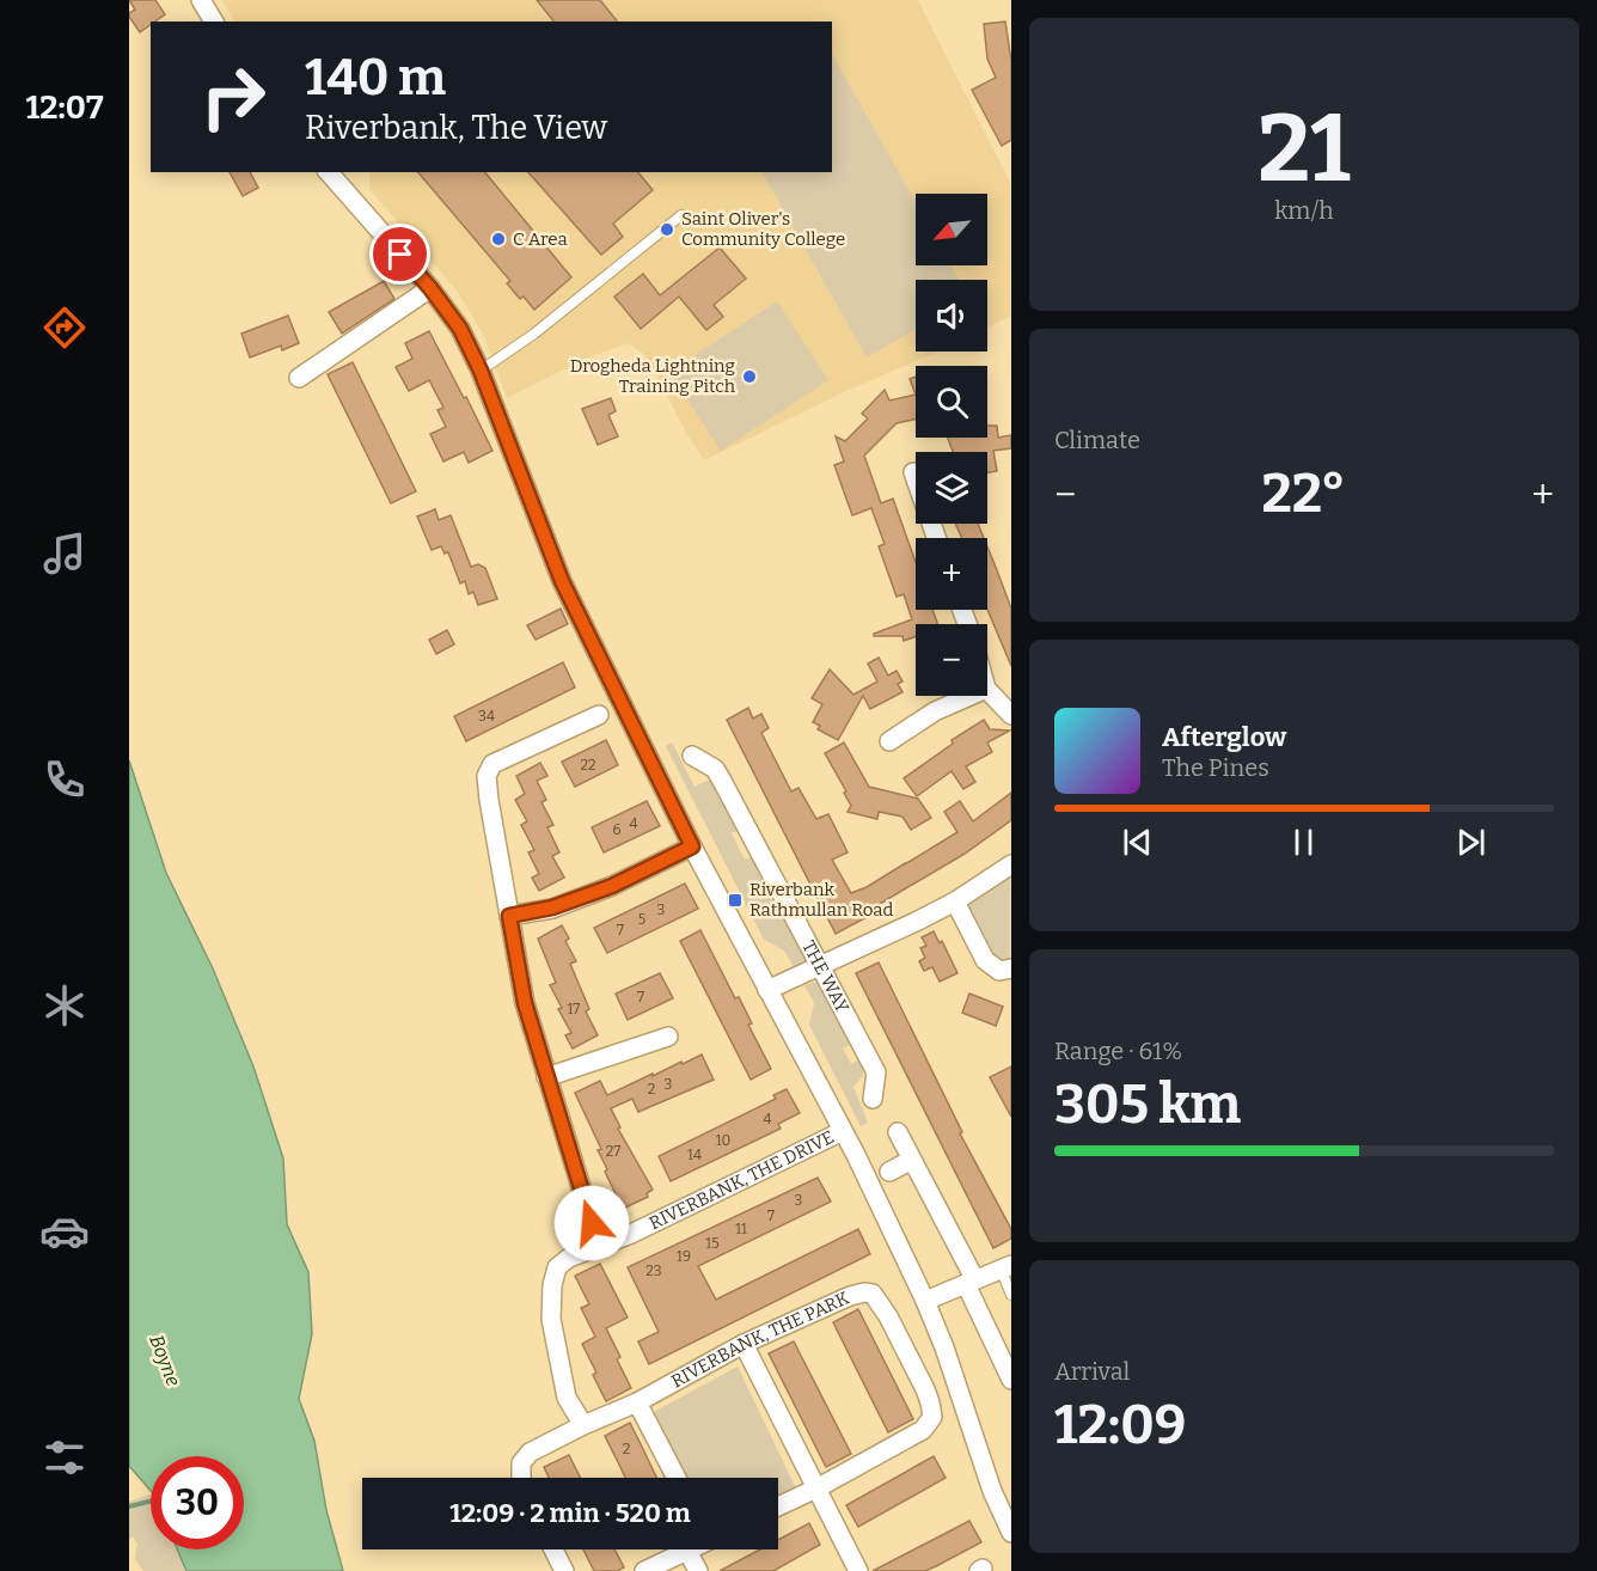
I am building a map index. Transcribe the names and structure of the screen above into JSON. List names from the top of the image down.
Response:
{
  "streets": {
    "street": ["THE WAY", "RIVERBANK, THE DRIVE", "RIVERBANK, THE PARK"]
  },
  "crossings": [
    ["RIVERBANK, THE DRIVE", "RIVERBANK, THE PARK"]
  ],
  "water": ["Boyne"],
  "places": {
    "other": ["Saint Oliver's Community College", "C Area", "Drogheda Lightning Training Pitch"],
    "transit": ["Riverbank Rathmullan Road"]
  },
  "house_numbers": [
    "34",
    "22",
    "4",
    "6",
    "3",
    "5",
    "7",
    "7",
    "17",
    "3",
    "2",
    "4",
    "10",
    "27",
    "14",
    "3",
    "7",
    "11",
    "15",
    "19",
    "23",
    "2"
  ],
  "north": "bottom left",
  "page": {
    "tabs": "12:07",
    "tile": [
      ["21", "km/h"],
      "Climate",
      ["Range · 61%", "305 km"],
      ["Arrival", "12:09"]
    ],
    "turn": ["140 m", "Riverbank, The View"],
    "map_buttons": ["+", "−"],
    "heat": ["−", "22°", "+"],
    "song": ["Afterglow", "The Pines"],
    "limit": "30",
    "trip": "12:09 · 2 min · 520 m"
  }
}
